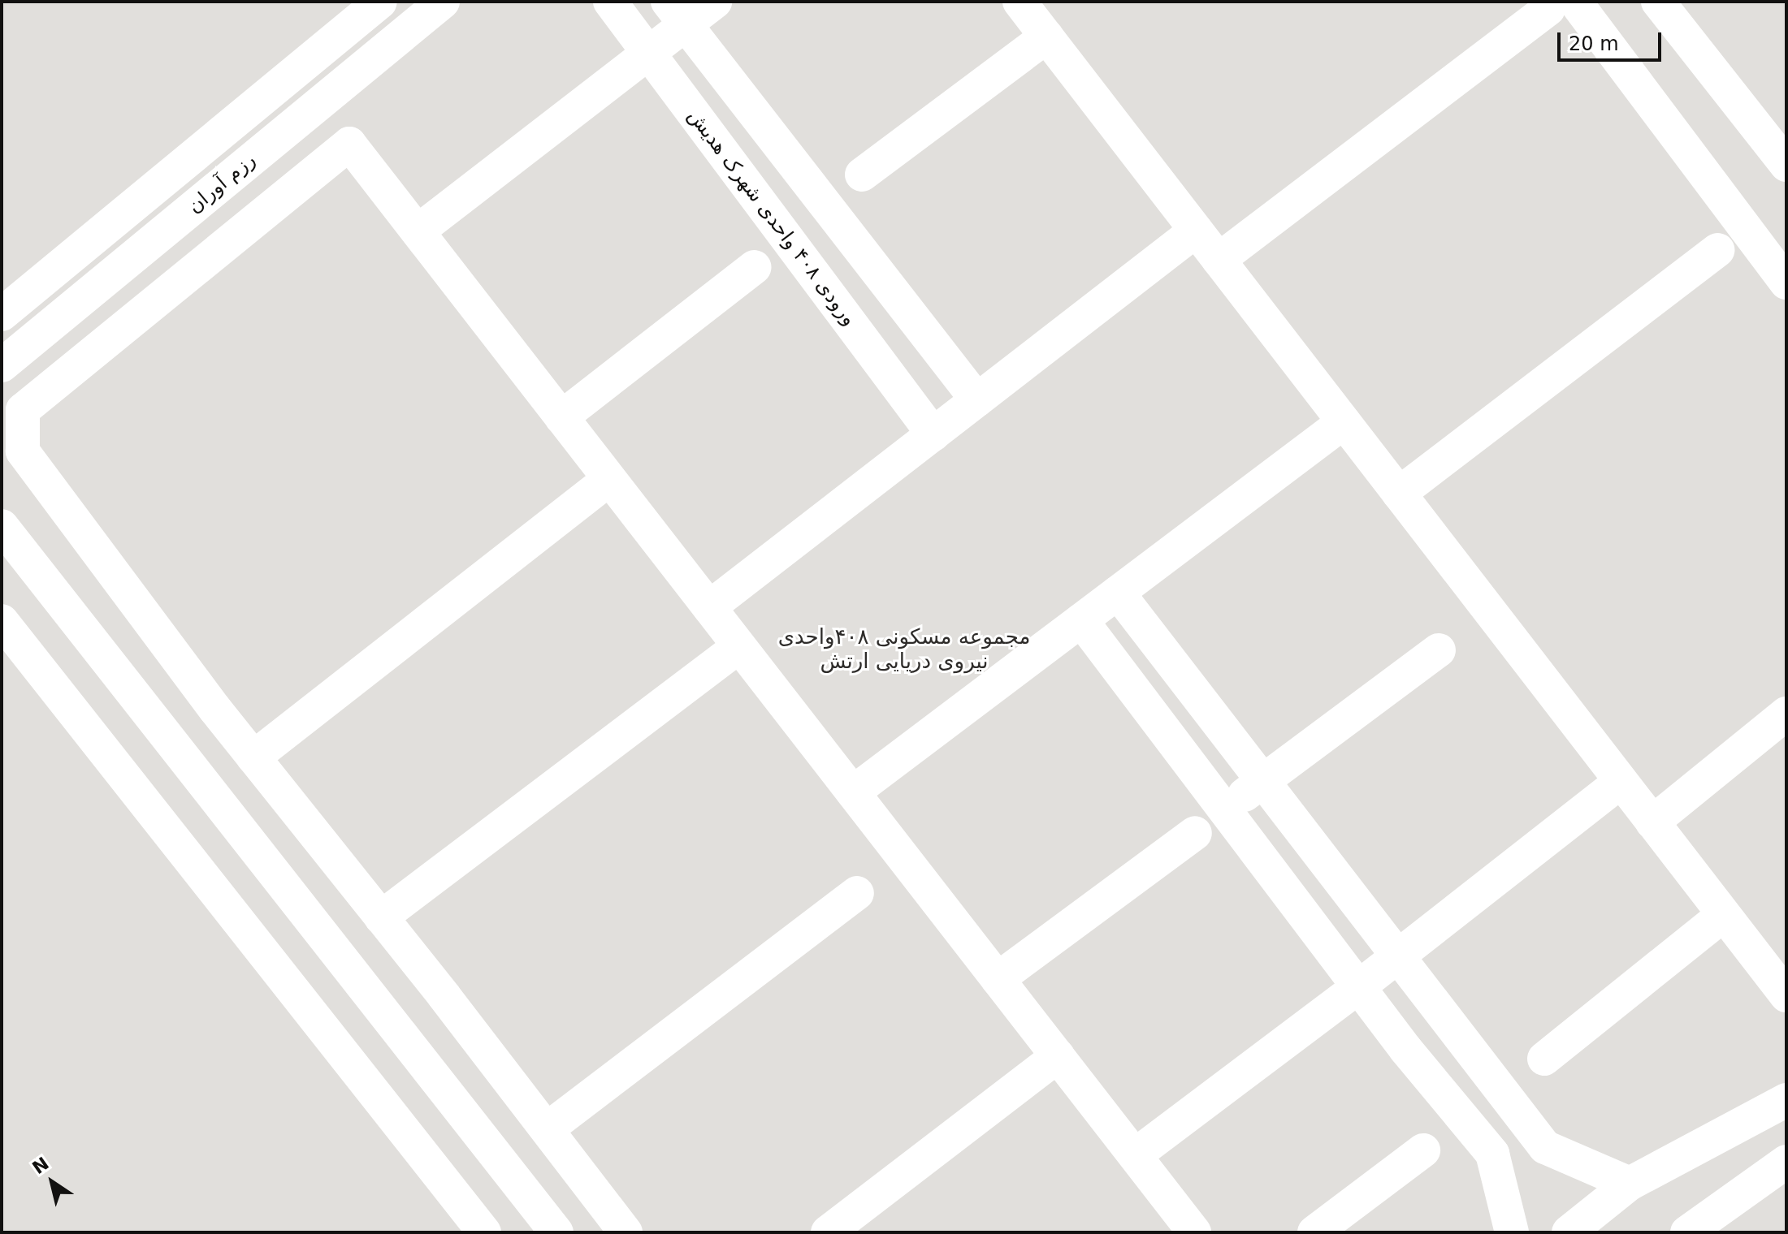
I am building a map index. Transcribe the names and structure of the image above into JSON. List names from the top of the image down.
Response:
{
  "streets": {
    "street": ["رزم آوران", "ورودی ۴۰۸ واحدی شهرک هدیش"]
  },
  "districts": ["مجموعه مسکونی ۴۰۸واحدی نیروی دریایی ارتش"],
  "scale_bar": "20 m",
  "north": "top left"
}
